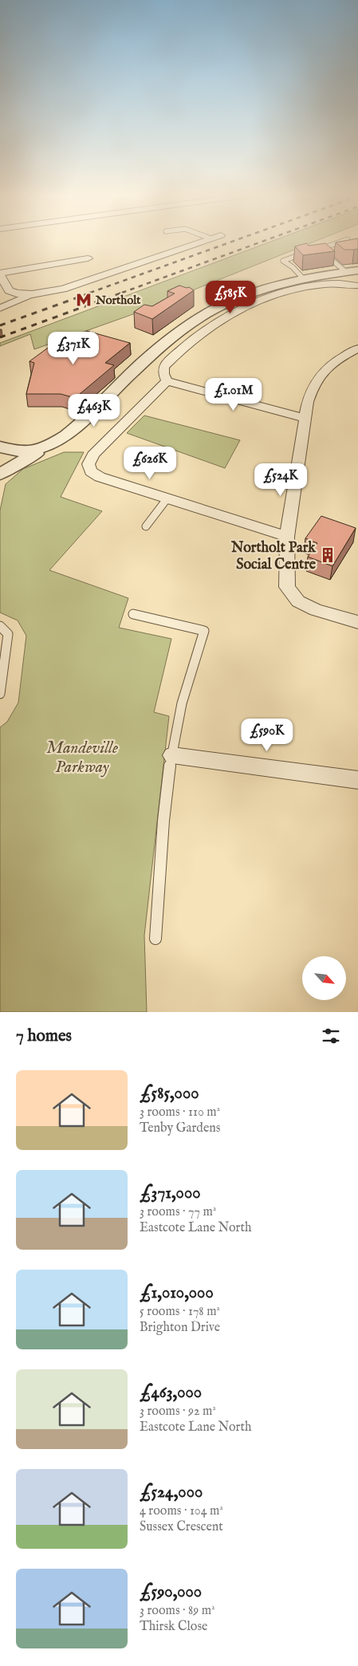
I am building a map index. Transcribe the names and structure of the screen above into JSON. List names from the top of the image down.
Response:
{
  "parks": ["Mandeville Parkway"],
  "places": {
    "metro station": ["Northolt"],
    "building": ["Northolt Park Social Centre"]
  },
  "north": "bottom right",
  "page": {
    "price": [
      "£585K",
      "£371K",
      "£1.01M",
      "£463K",
      "£626K",
      "£524K",
      "£590K"
    ],
    "heading": "7 homes",
    "list": [
      {
        "name": "£585,000",
        "note": "3 rooms · 110 m² · Tenby Gardens"
      },
      {
        "name": "£371,000",
        "note": "3 rooms · 77 m² · Eastcote Lane North"
      },
      {
        "name": "£1,010,000",
        "note": "5 rooms · 178 m² · Brighton Drive"
      },
      {
        "name": "£463,000",
        "note": "3 rooms · 92 m² · Eastcote Lane North"
      },
      {
        "name": "£524,000",
        "note": "4 rooms · 104 m² · Sussex Crescent"
      },
      {
        "name": "£590,000",
        "note": "3 rooms · 89 m² · Thirsk Close"
      }
    ]
  }
}
